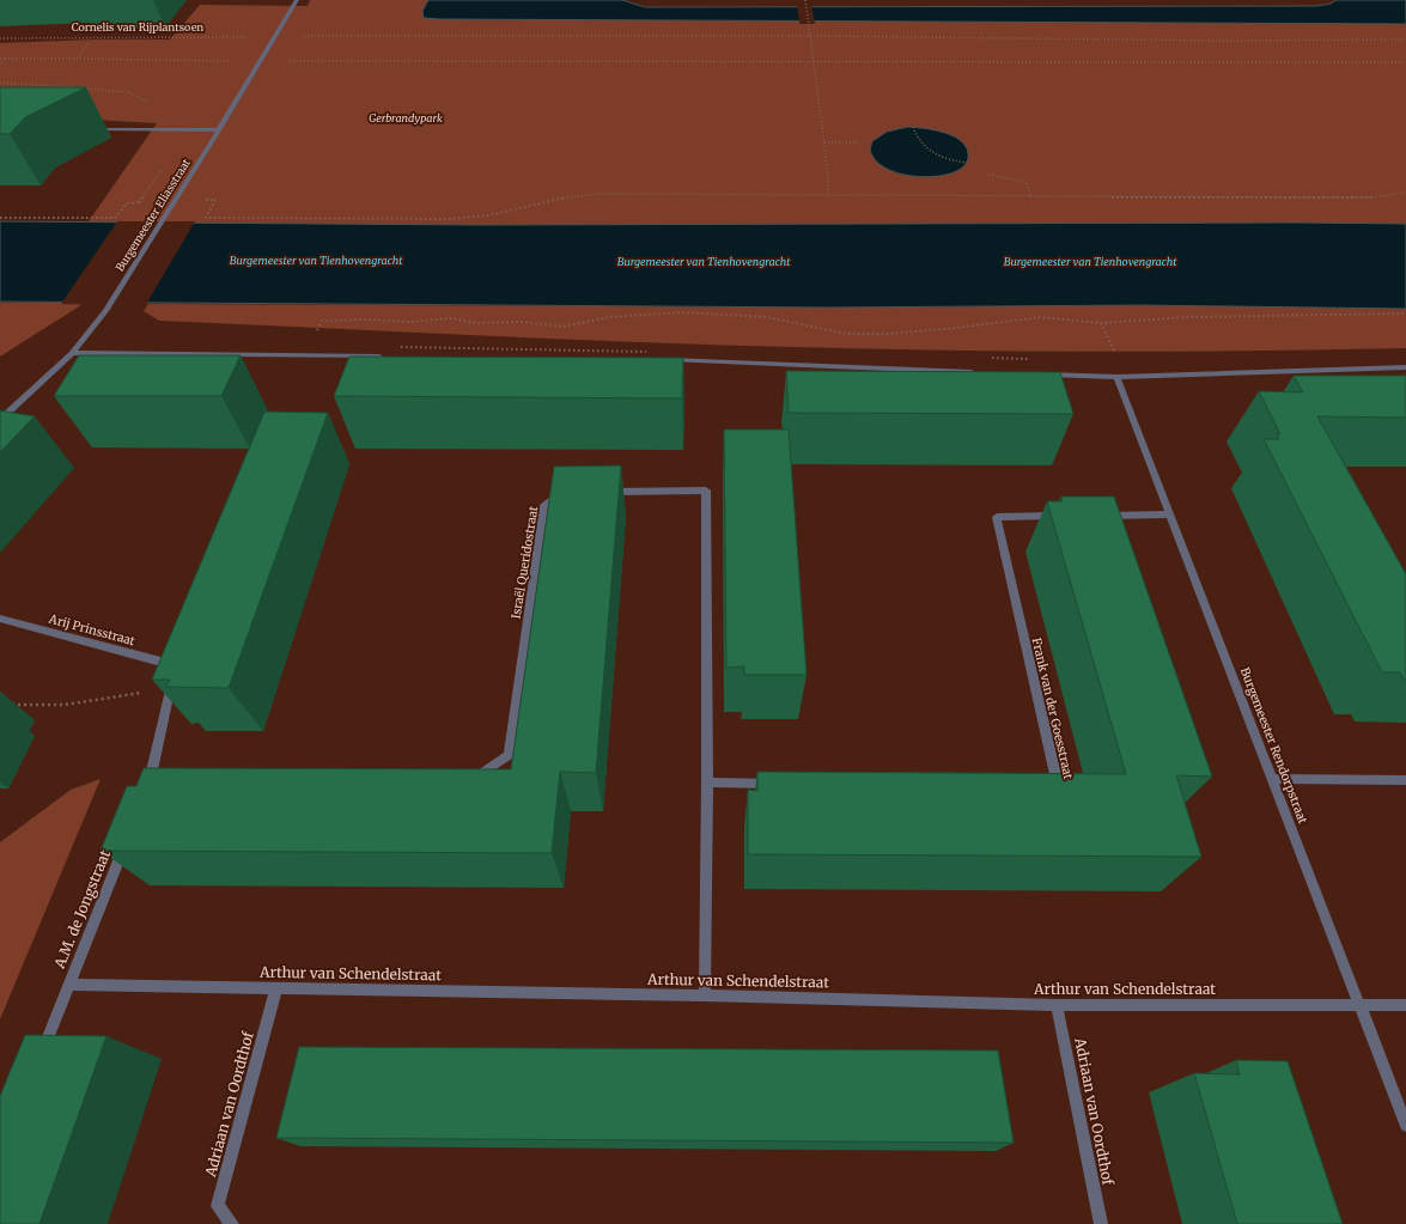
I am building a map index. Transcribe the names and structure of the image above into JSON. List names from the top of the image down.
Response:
{
  "streets": {
    "street": [
      "Burgemeester Eliasstraat",
      "Israël Queridostraat",
      "Arij Prinsstraat",
      "Frank van der Goesstraat",
      "Burgemeester Rendorpstraat",
      "A.M. de Jongstraat",
      "Arthur van Schendelstraat",
      "Adriaan van Oordthof"
    ],
    "path": ["Cornelis van Rijplantsoen"]
  },
  "crossings": [
    ["Burgemeester Rendorpstraat", "Arthur van Schendelstraat"],
    ["A.M. de Jongstraat", "Arthur van Schendelstraat"],
    ["Arthur van Schendelstraat", "Adriaan van Oordthof"]
  ],
  "water": ["Burgemeester van Tienhovengracht"],
  "parks": ["Gerbrandypark"]
}
